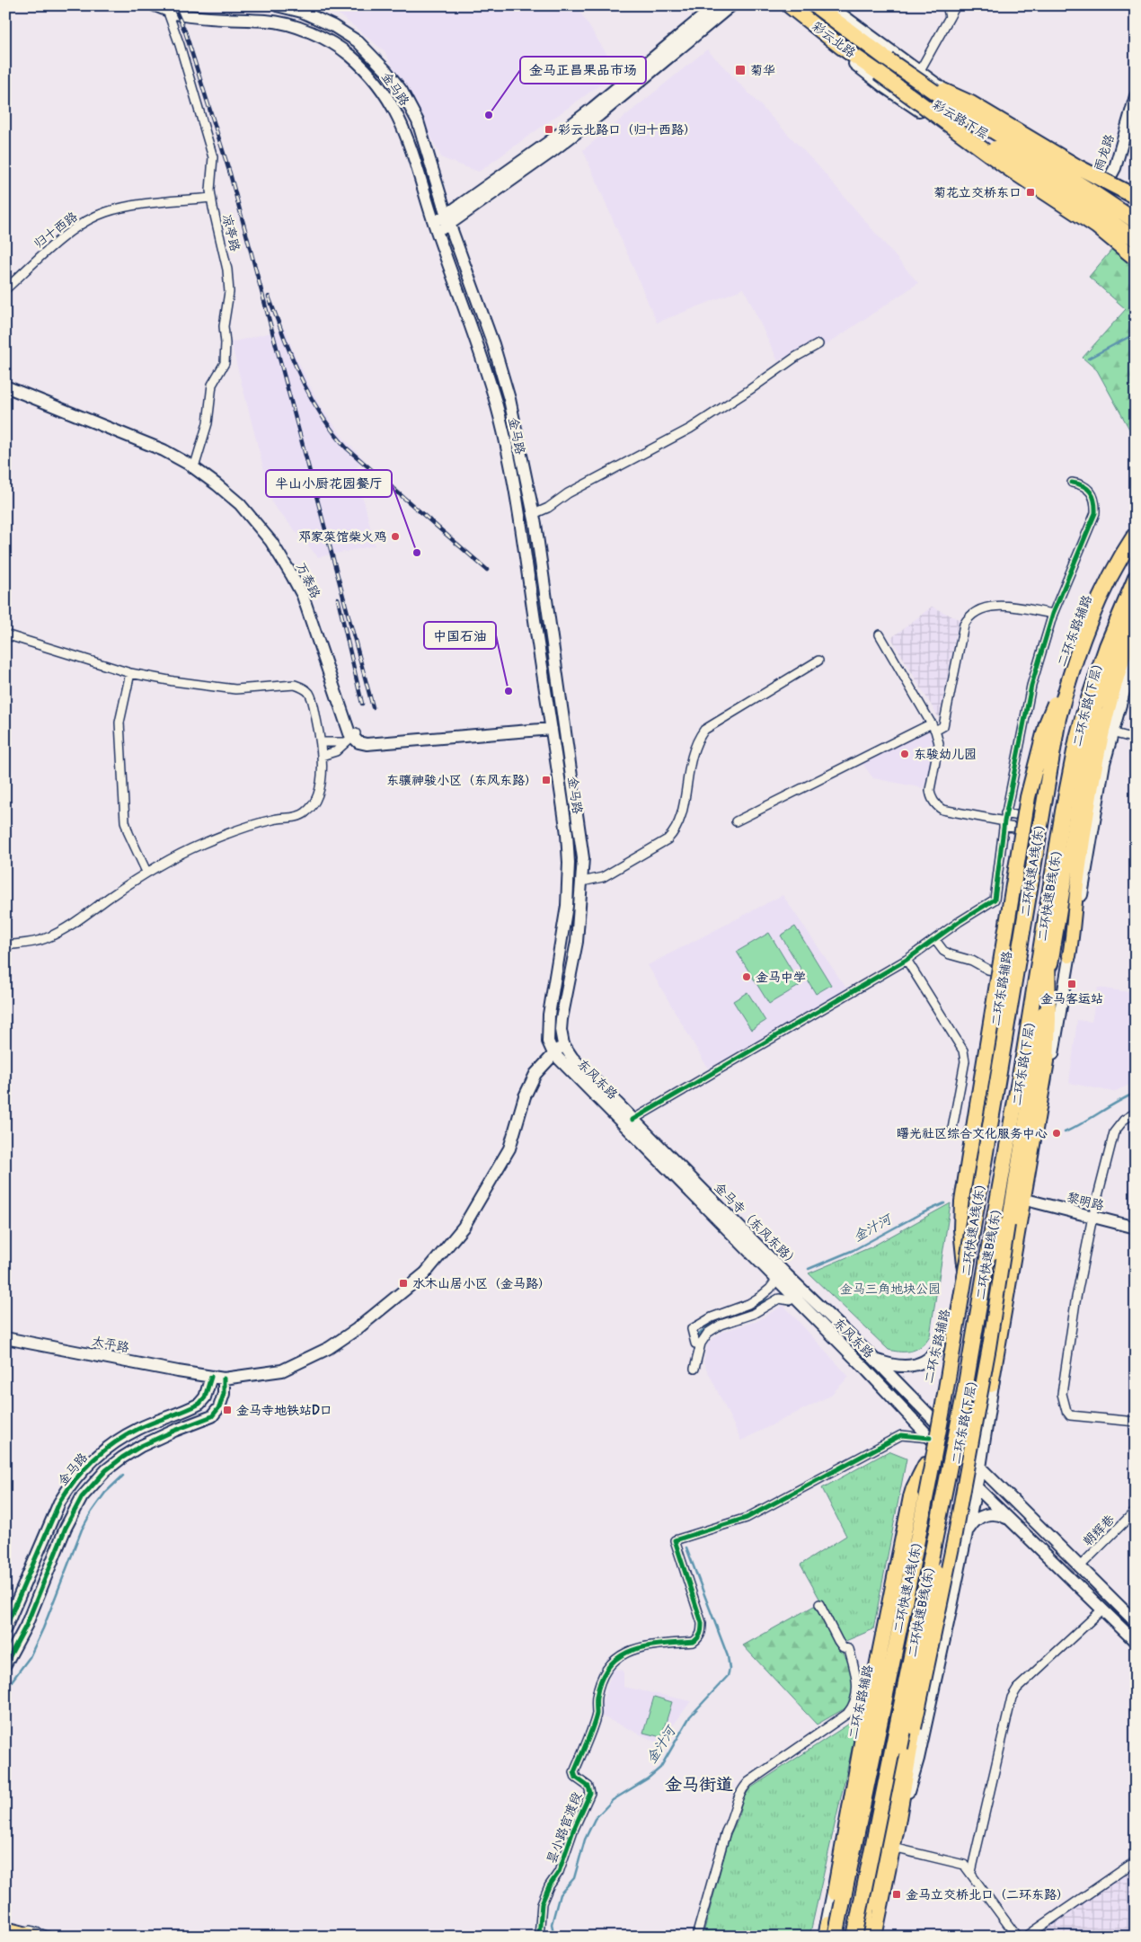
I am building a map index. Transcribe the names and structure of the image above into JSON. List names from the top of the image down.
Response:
{
  "streets": {
    "highway": ["彩云北路", "二环快速A线(东)", "二环快速B线(东)"],
    "main road": [
      "金马路",
      "彩云路下层",
      "雨龙路",
      "万泰路",
      "二环东路辅路",
      "二环东路(下层)",
      "东风东路",
      "黎明路",
      "金马寺（东风东路）",
      "太平路"
    ],
    "street": [
      "归十西路",
      "凉亭路",
      "朝辉巷",
      "昙小路官渡段"
    ]
  },
  "crossings": [
    ["金马路", "凉亭路"],
    ["金马路", "东风东路"],
    ["金马路", "金马寺（东风东路）"],
    ["金马路", "太平路"],
    ["彩云路下层", "雨龙路"],
    ["归十西路", "凉亭路"],
    ["凉亭路", "万泰路"],
    ["二环东路辅路", "二环快速A线(东)"],
    ["二环东路辅路", "东风东路"],
    ["二环东路辅路", "金马寺（东风东路）"],
    ["二环东路辅路", "昙小路官渡段"],
    ["东风东路", "太平路"],
    ["东风东路", "昙小路官渡段"],
    ["金马寺（东风东路）", "太平路"]
  ],
  "districts": ["金马街道"],
  "water": ["金汁河"],
  "parks": ["金马三角地块公园"],
  "places": {
    "transit": [
      "菊华",
      "彩云北路口（归十西路）",
      "菊花立交桥东口",
      "东骧神骏小区（东风东路）",
      "金马客运站",
      "水木山居小区（金马路）",
      "金马寺地铁站D口",
      "金马立交桥北口（二环东路）"
    ],
    "other": [
      "金马正昌果品市场",
      "邓家菜馆柴火鸡",
      "半山小厨花园餐厅",
      "中国石油",
      "东骏幼儿园",
      "金马中学",
      "曙光社区综合文化服务中心"
    ]
  }
}
